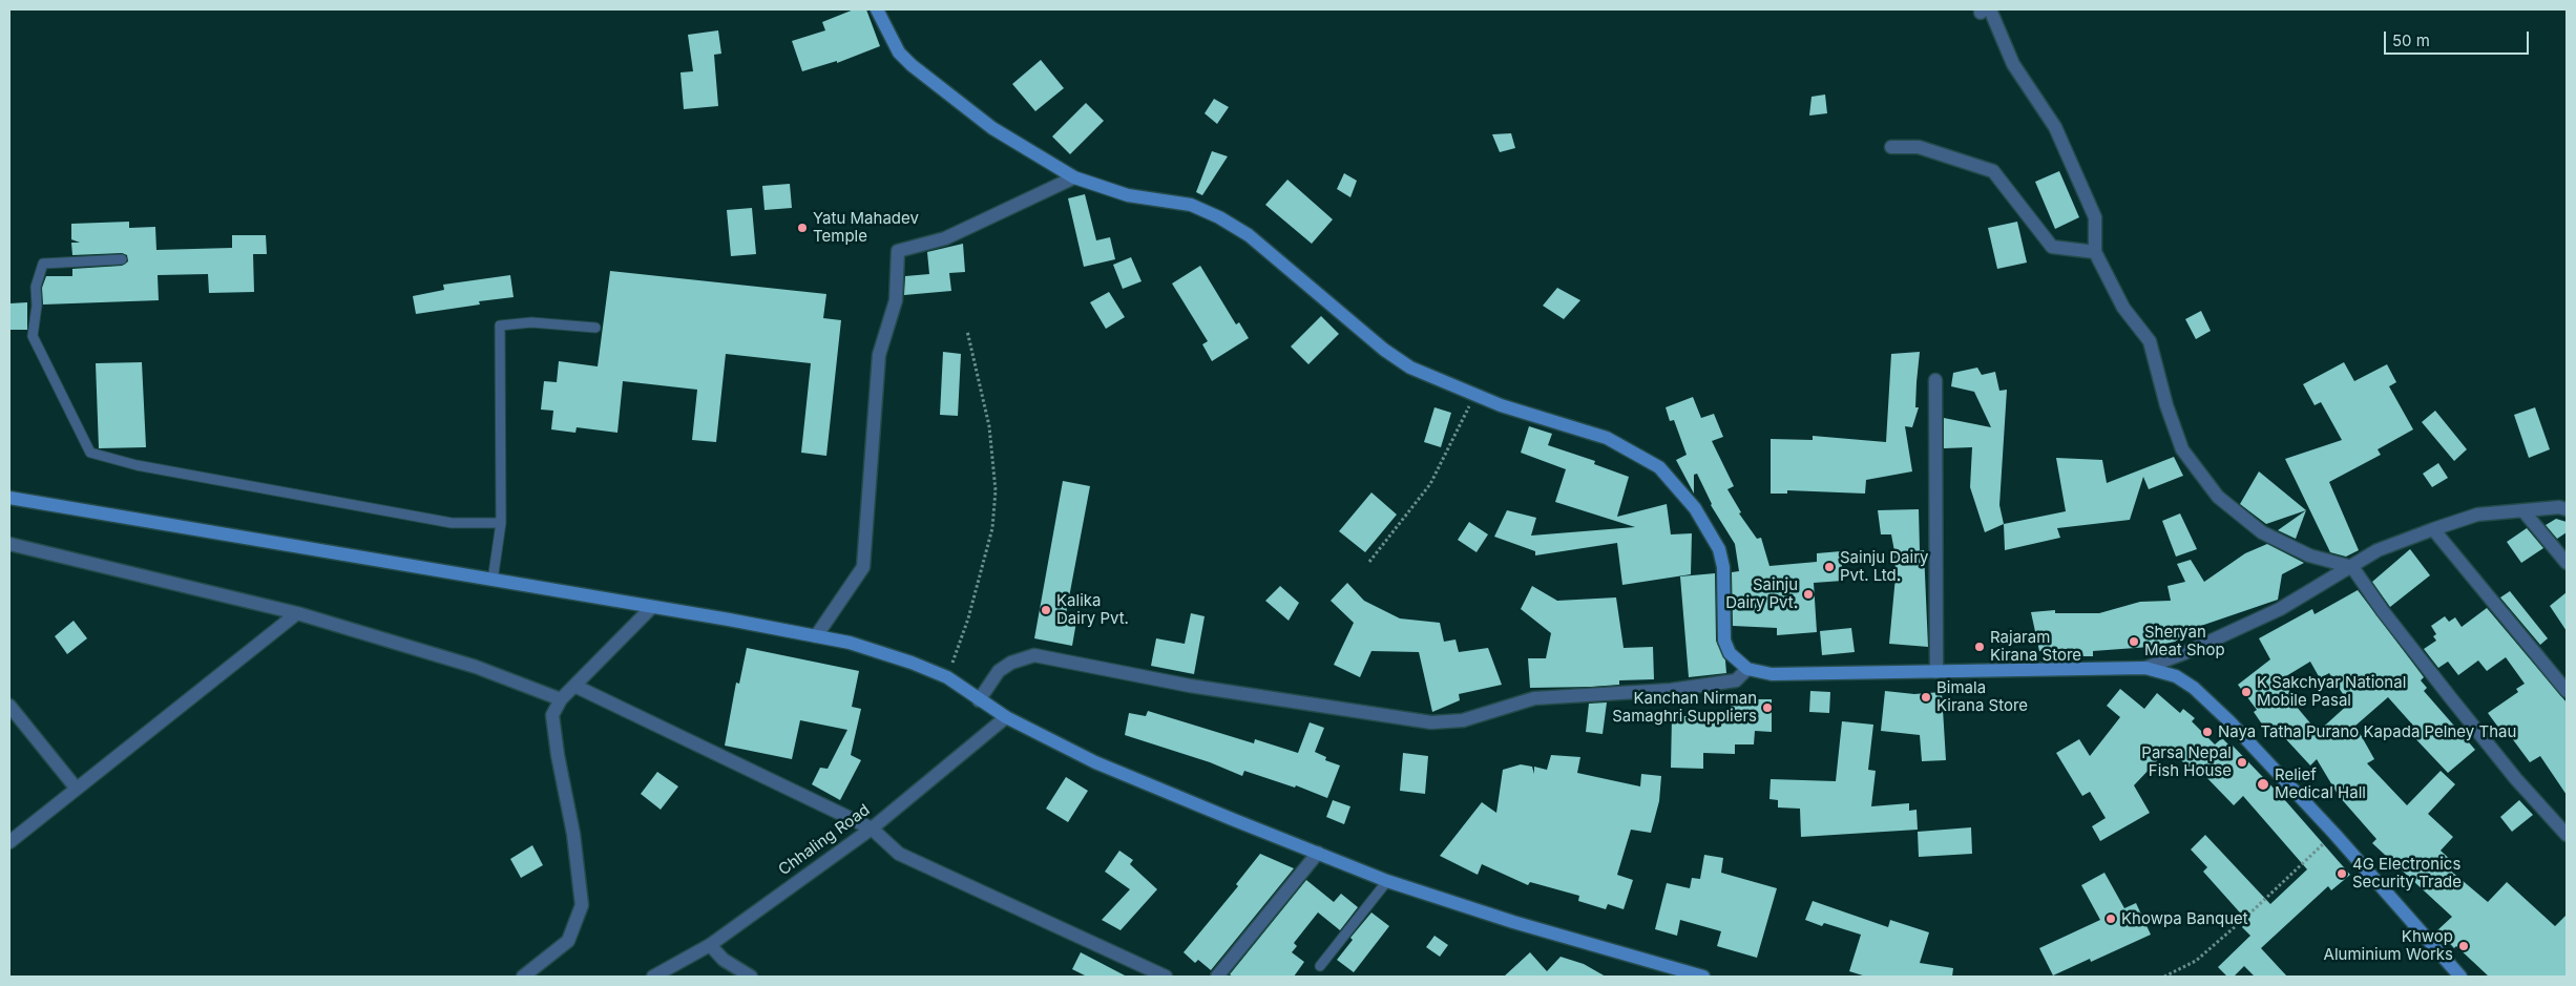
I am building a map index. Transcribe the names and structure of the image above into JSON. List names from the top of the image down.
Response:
{
  "streets": {
    "street": ["Chhaling Road"]
  },
  "places": [
    "Yatu Mahadev Temple",
    "Sainju Dairy Pvt. Ltd.",
    "Sainju Dairy Pvt.",
    "Kalika Dairy Pvt.",
    "Sheryan Meat Shop",
    "Rajaram Kirana Store",
    "K Sakchyar National Mobile Pasal",
    "Bimala Kirana Store",
    "Kanchan Nirman Samaghri Suppliers",
    "Naya Tatha Purano Kapada Pelney Thau",
    "Parsa Nepal Fish House",
    "Relief Medical Hall",
    "4G Electronics Security Trade",
    "Khowpa Banquet",
    "Khwop Aluminium Works"
  ],
  "scale_bar": "50 m"
}
